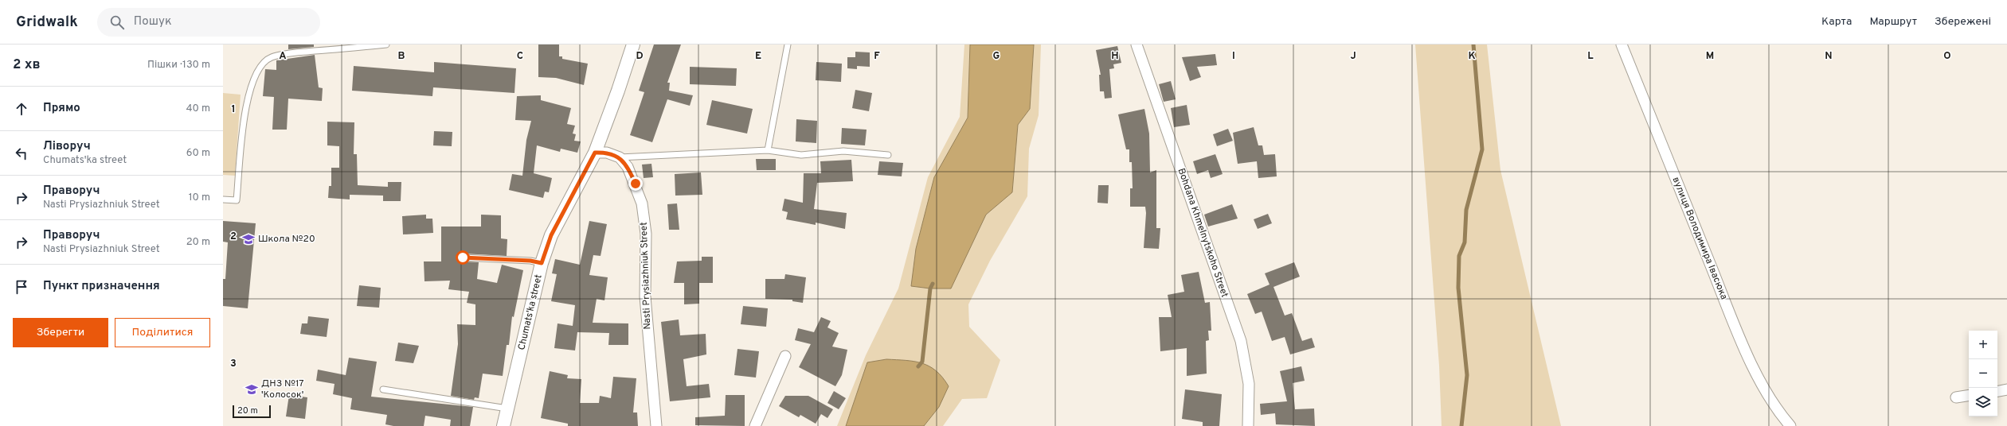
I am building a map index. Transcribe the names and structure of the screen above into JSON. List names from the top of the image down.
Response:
{
  "streets": {
    "street": [
      "Bohdana Khmelnytskoho Street",
      "вулиця Володимира Івасюка",
      "Nasti Prysiazhniuk Street",
      "Chumats'ka street"
    ]
  },
  "places": {
    "school or university": ["Школа №20", "ДНЗ №17 'Колосок'"]
  },
  "scale_bar": "20 m",
  "page": {
    "header": "Gridwalk",
    "search": "Пошук",
    "nav": ["Карта", "Маршрут", "Збережені"],
    "heading": ["2 хв", "Пішки · 130 m"],
    "list": [
      ["Прямо", "40 m"],
      ["Ліворуч", "Chumats'ka street", "60 m"],
      ["Праворуч", "Nasti Prysiazhniuk Street", "10 m"],
      ["Праворуч", "Nasti Prysiazhniuk Street", "20 m"],
      "Пункт призначення"
    ],
    "buttons": ["Зберегти", "Поділитися"],
    "map_buttons": ["+", "−"],
    "scale": "20 m"
  },
  "grid": {
    "columns": [
      "A",
      "B",
      "C",
      "D",
      "E",
      "F",
      "G",
      "H",
      "I",
      "J",
      "K",
      "L",
      "M",
      "N",
      "O"
    ],
    "rows": ["1", "2", "3"]
  }
}
